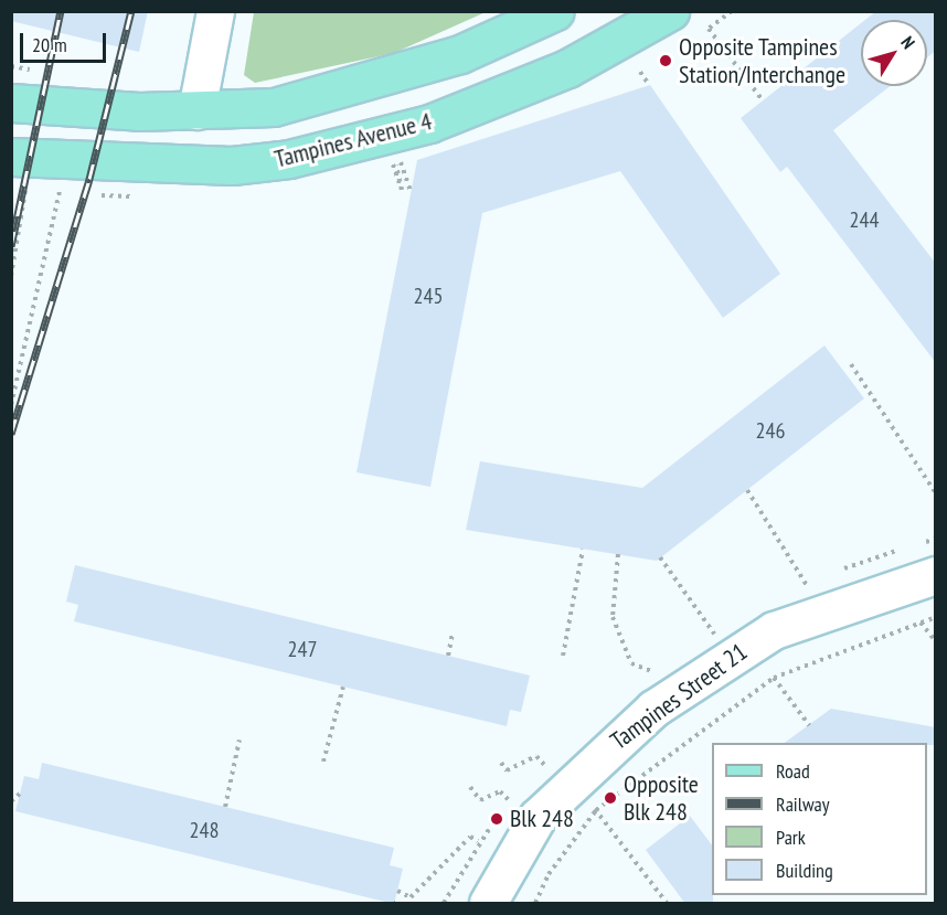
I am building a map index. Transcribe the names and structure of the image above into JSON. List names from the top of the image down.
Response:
{
  "streets": {
    "main road": ["Tampines Avenue 4"],
    "street": ["Tampines Street 21"]
  },
  "places": ["Opposite Tampines Station/Interchange", "Opposite Blk 248", "Blk 248"],
  "house_numbers": [
    "244",
    "245",
    "246",
    "247",
    "248"
  ],
  "legend": [
    "Road",
    "Railway",
    "Park",
    "Building"
  ],
  "scale_bar": "20 m",
  "north": "top right"
}
